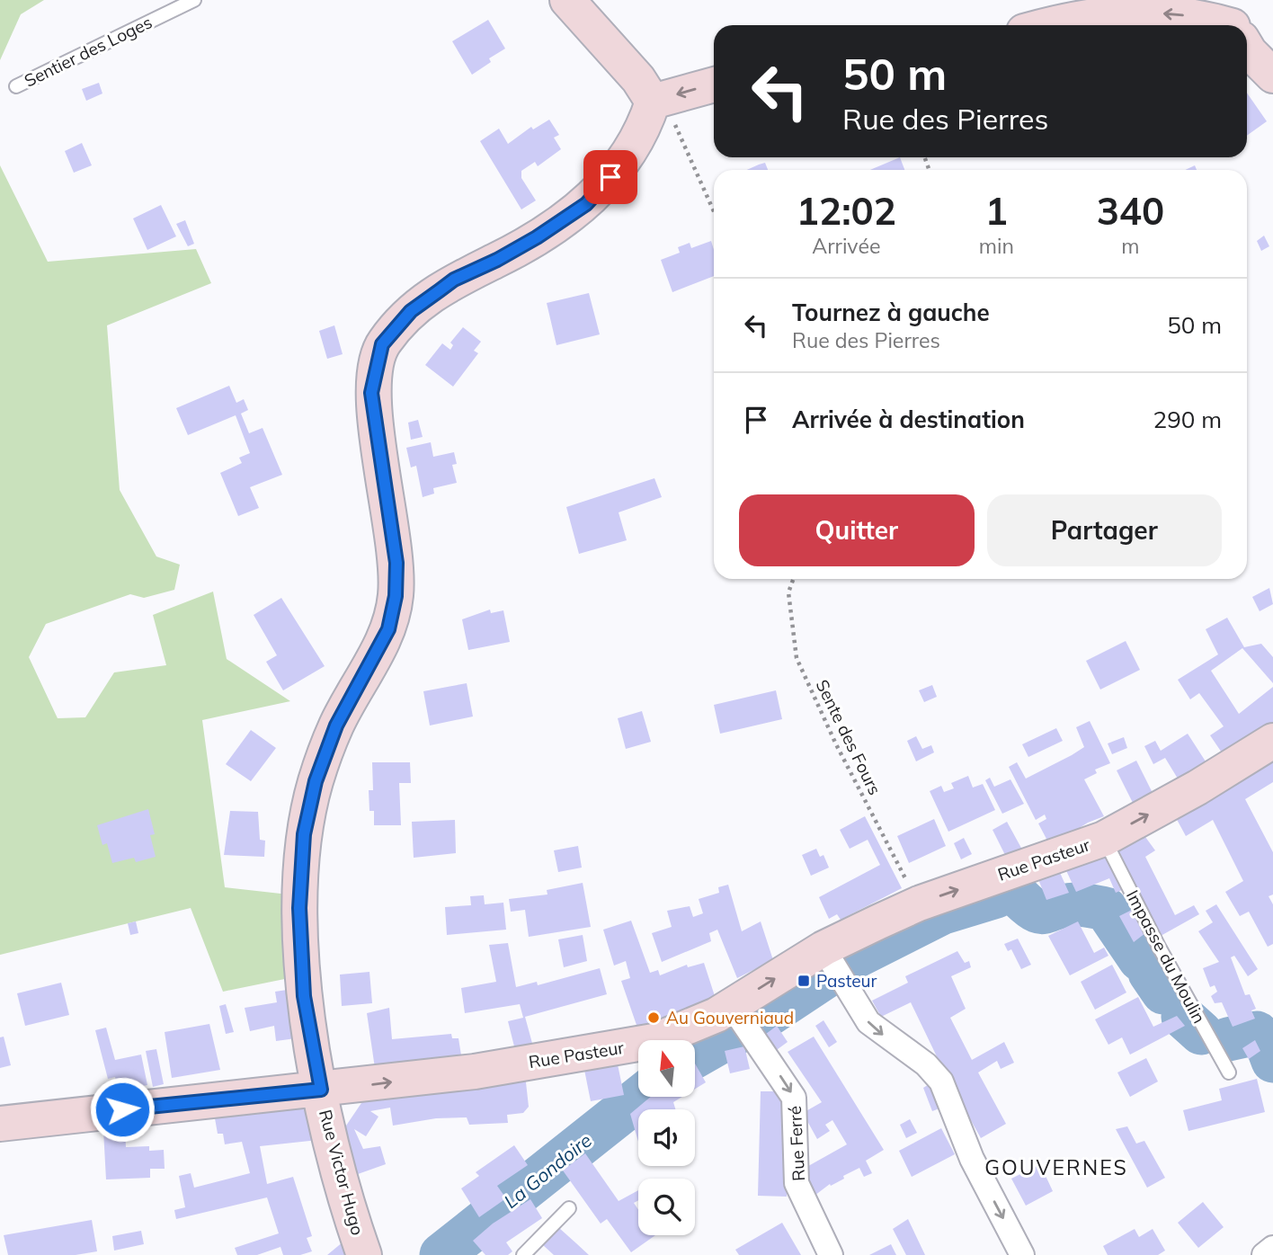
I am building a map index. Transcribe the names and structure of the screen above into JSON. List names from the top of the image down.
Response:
{
  "streets": {
    "street": ["Rue Pasteur", "Rue Ferré", "Rue Victor Hugo"],
    "lane": ["Sentier des Loges", "Impasse du Moulin"],
    "path": ["Sente des Fours"]
  },
  "crossings": [
    ["Sente des Fours", "Rue Pasteur"],
    ["Rue Pasteur", "Impasse du Moulin"],
    ["Rue Pasteur", "Rue Ferré"],
    ["Rue Pasteur", "Rue Victor Hugo"]
  ],
  "one_way": ["Rue Pasteur"],
  "districts": ["GOUVERNES"],
  "water": ["La Gondoire"],
  "places": {
    "transit": ["Pasteur"],
    "other": ["Au Gouverniaud"]
  },
  "north": "top",
  "page": {
    "turn": ["50 m", "Rue des Pierres"],
    "eta": [
      "12:02",
      "Arrivée",
      "1",
      "min",
      "340",
      "m"
    ],
    "list": [
      {
        "name": "Tournez à gauche",
        "note": "Rue des Pierres",
        "value": "50 m"
      },
      {
        "name": "Arrivée à destination",
        "value": "290 m"
      }
    ],
    "buttons": ["Quitter", "Partager"]
  }
}
